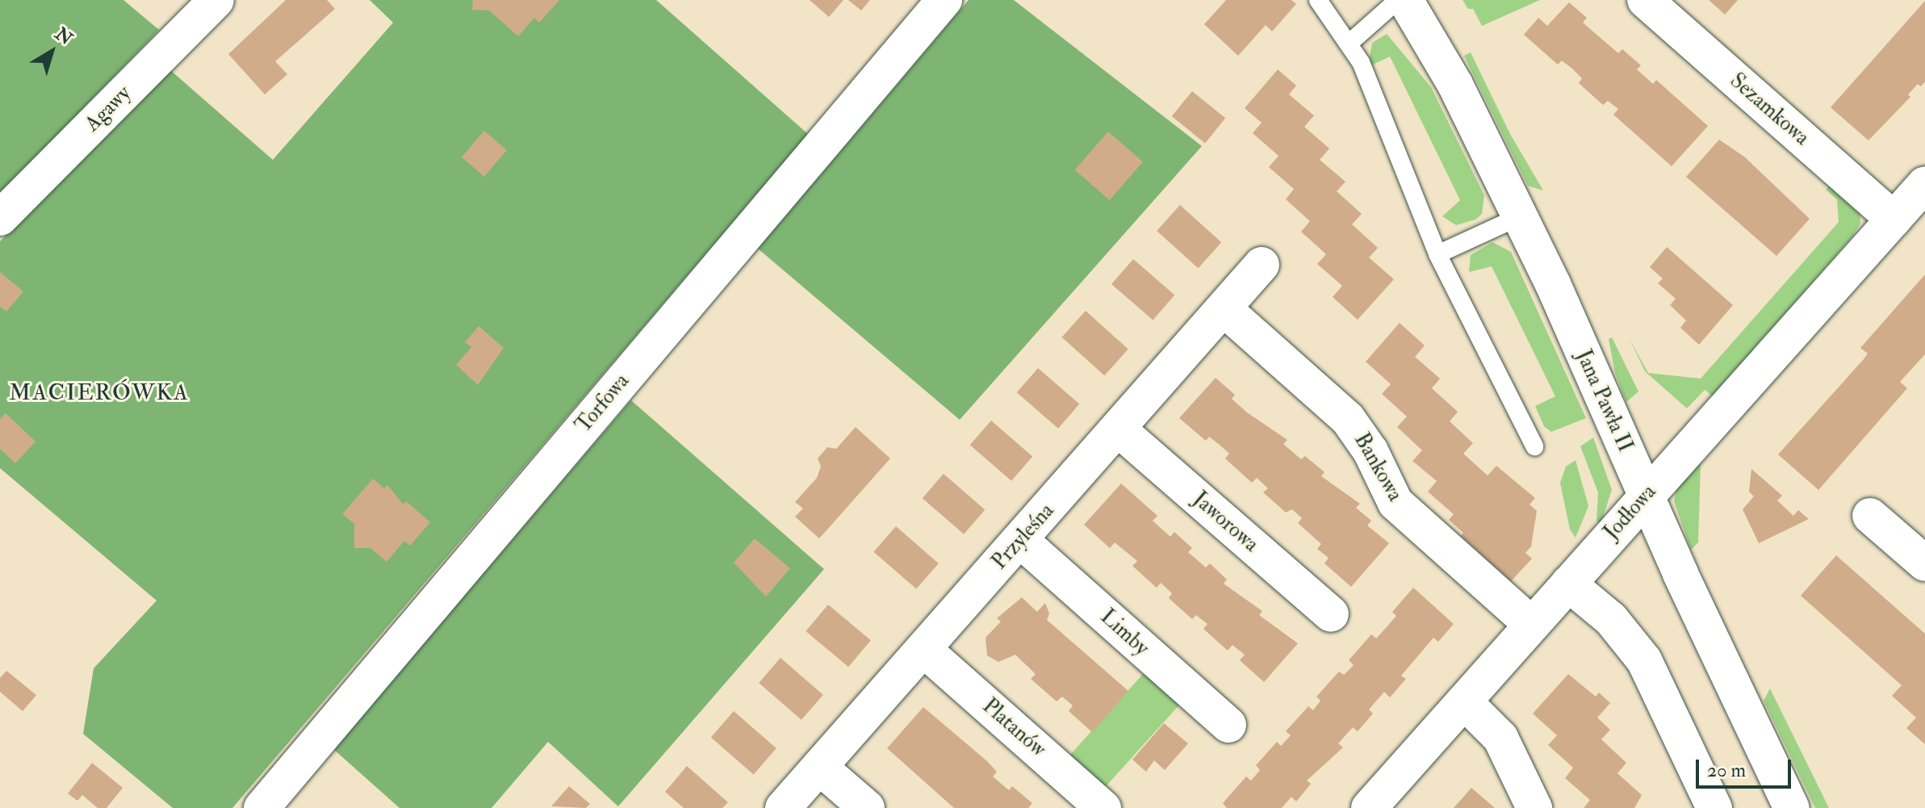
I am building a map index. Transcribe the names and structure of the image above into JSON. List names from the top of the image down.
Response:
{
  "streets": {
    "street": [
      "Agawy",
      "Sezamkowa",
      "Jana Pawła II",
      "Torfowa",
      "Bankowa",
      "Jodłowa",
      "Jaworowa",
      "Przyleśna",
      "Limby",
      "Platanów"
    ]
  },
  "crossings": [
    ["Sezamkowa", "Jodłowa"],
    ["Jana Pawła II", "Jodłowa"],
    ["Bankowa", "Jodłowa"],
    ["Bankowa", "Przyleśna"],
    ["Jaworowa", "Przyleśna"],
    ["Przyleśna", "Limby"],
    ["Przyleśna", "Platanów"]
  ],
  "districts": ["MACIERÓWKA"],
  "scale_bar": "20 m",
  "north": "top right"
}
